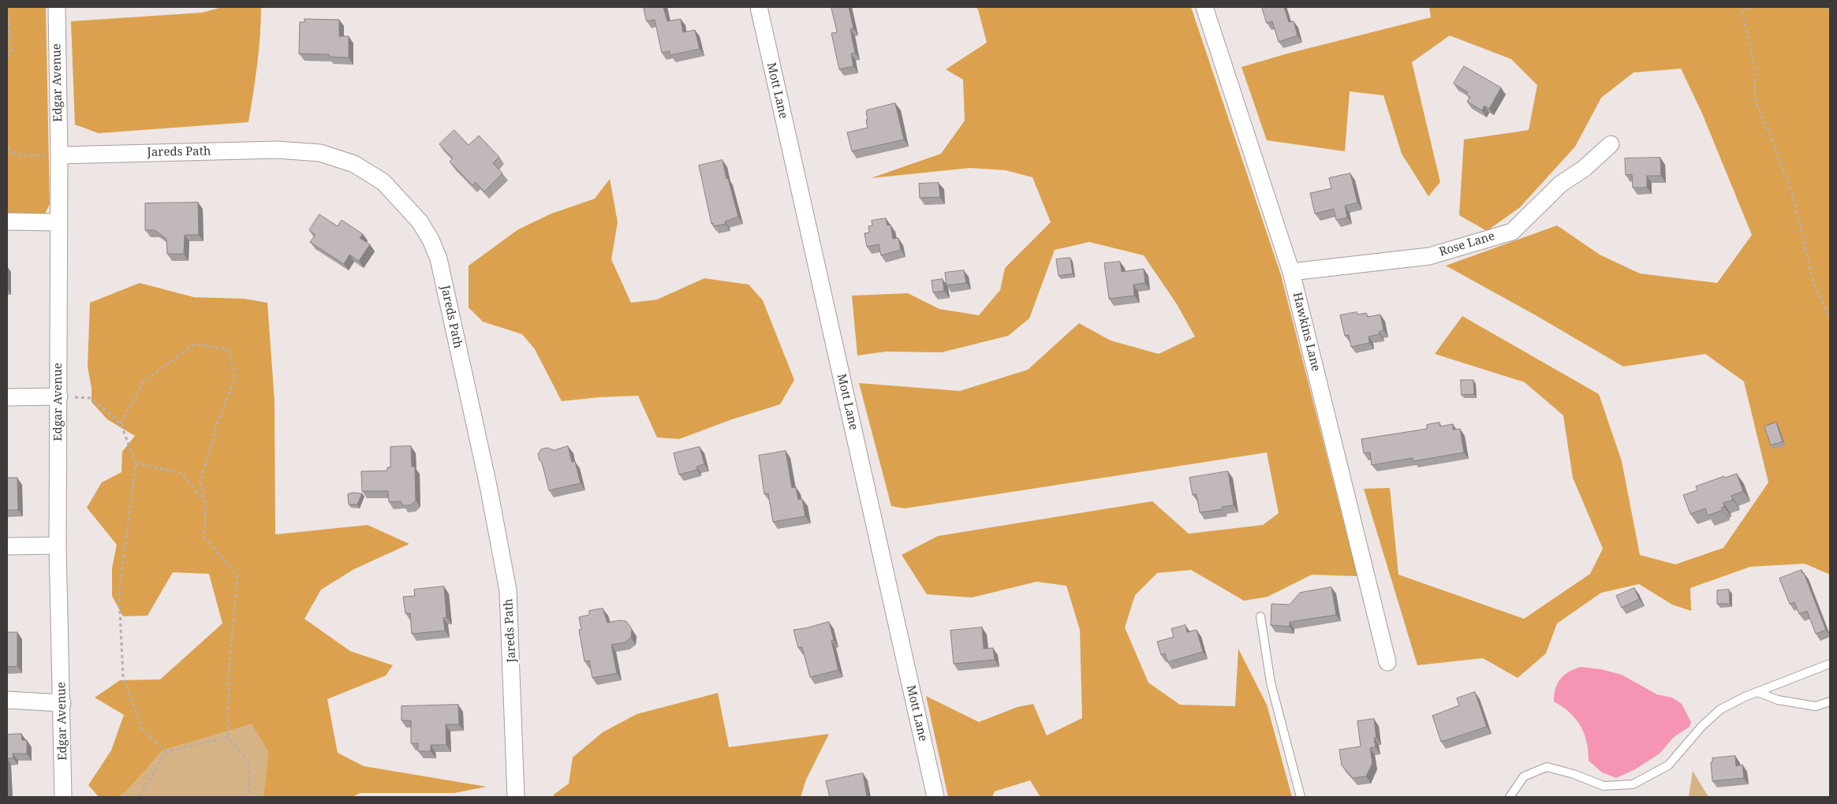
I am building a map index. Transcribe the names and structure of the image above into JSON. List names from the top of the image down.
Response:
{
  "streets": {
    "street": [
      "Edgar Avenue",
      "Mott Lane",
      "Jareds Path",
      "Rose Lane",
      "Hawkins Lane"
    ]
  },
  "crossings": [
    ["Edgar Avenue", "Jareds Path"],
    ["Rose Lane", "Hawkins Lane"]
  ]
}
